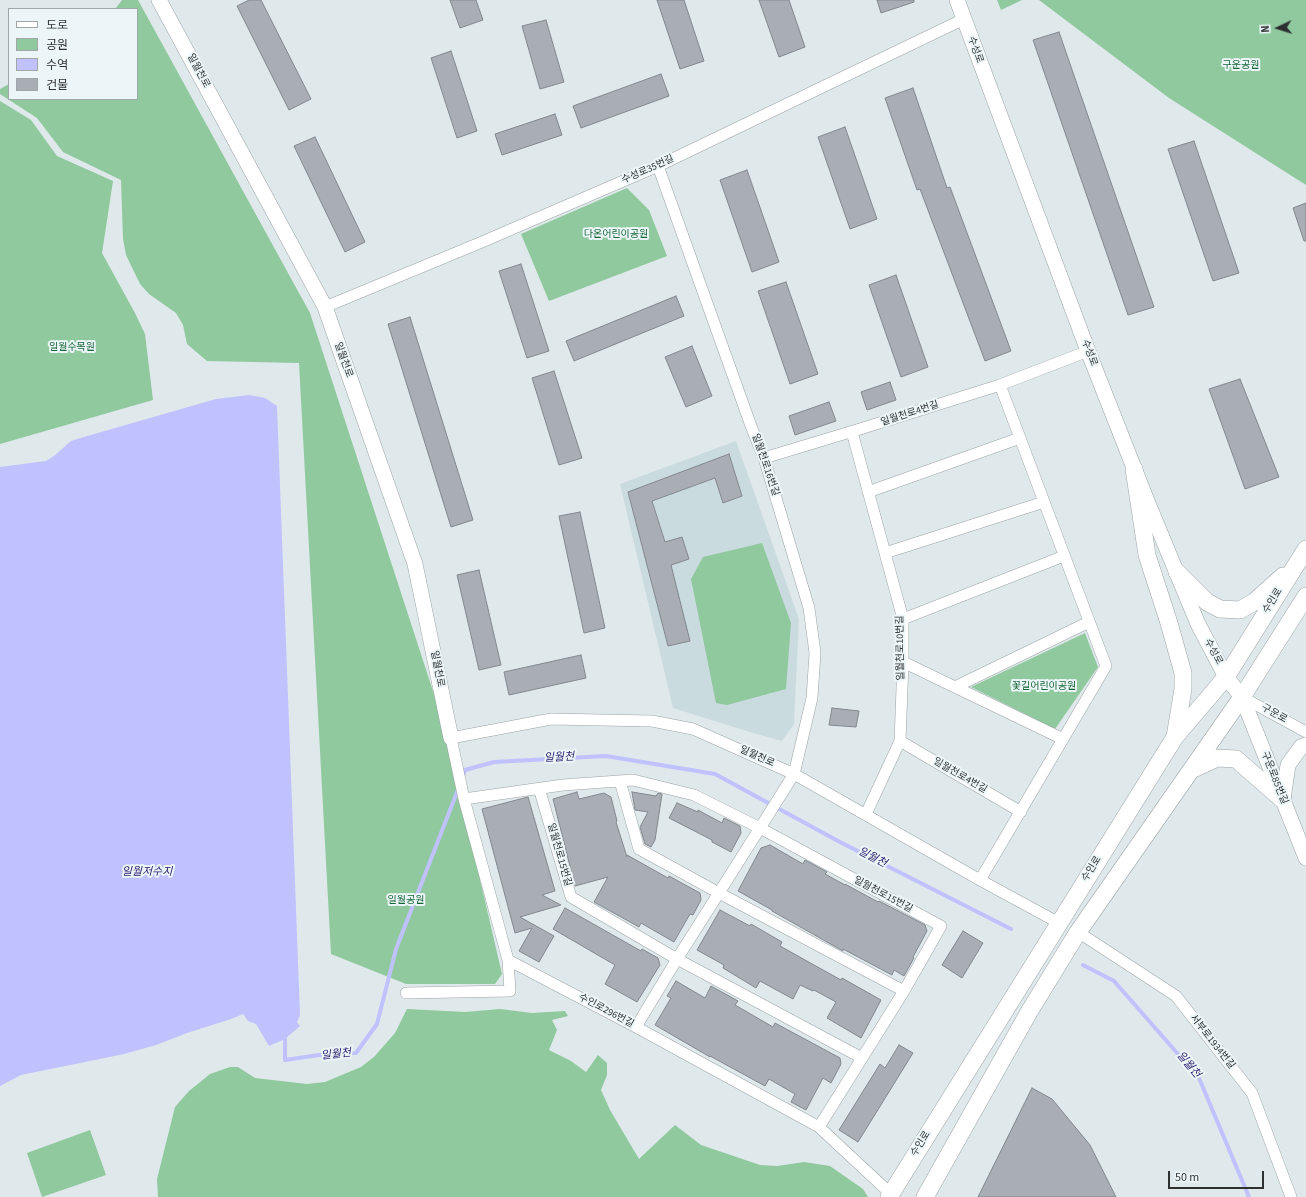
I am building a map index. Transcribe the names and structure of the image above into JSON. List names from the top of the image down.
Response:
{
  "streets": {
    "main road": ["수인로"],
    "street": [
      "수성로",
      "일월천로",
      "수성로35번길",
      "일월천로4번길",
      "일월천로16번길",
      "일월천로10번길",
      "구운로",
      "구운로85번길",
      "일월천로15번길",
      "수인로296번길",
      "서부로1934번길"
    ]
  },
  "crossings": [
    ["수성로", "수성로35번길"],
    ["수성로", "일월천로4번길"],
    ["수성로", "수인로"],
    ["수성로", "구운로"],
    ["수성로", "구운로85번길"],
    ["일월천로", "수성로35번길"],
    ["일월천로", "일월천로16번길"],
    ["일월천로", "수인로"],
    ["일월천로", "일월천로10번길"],
    ["수성로35번길", "일월천로16번길"],
    ["일월천로4번길", "일월천로16번길"],
    ["일월천로4번길", "일월천로10번길"],
    ["수인로", "수인로296번길"],
    ["구운로", "구운로85번길"],
    ["일월천로15번길", "수인로296번길"]
  ],
  "water": ["일월천", "일월저수지"],
  "parks": [
    "구운공원",
    "다온어린이공원",
    "일월수목원",
    "꽃길어린이공원",
    "일월공원"
  ],
  "legend": [
    "도로",
    "공원",
    "수역",
    "건물"
  ],
  "scale_bar": "50 m",
  "north": "left"
}
